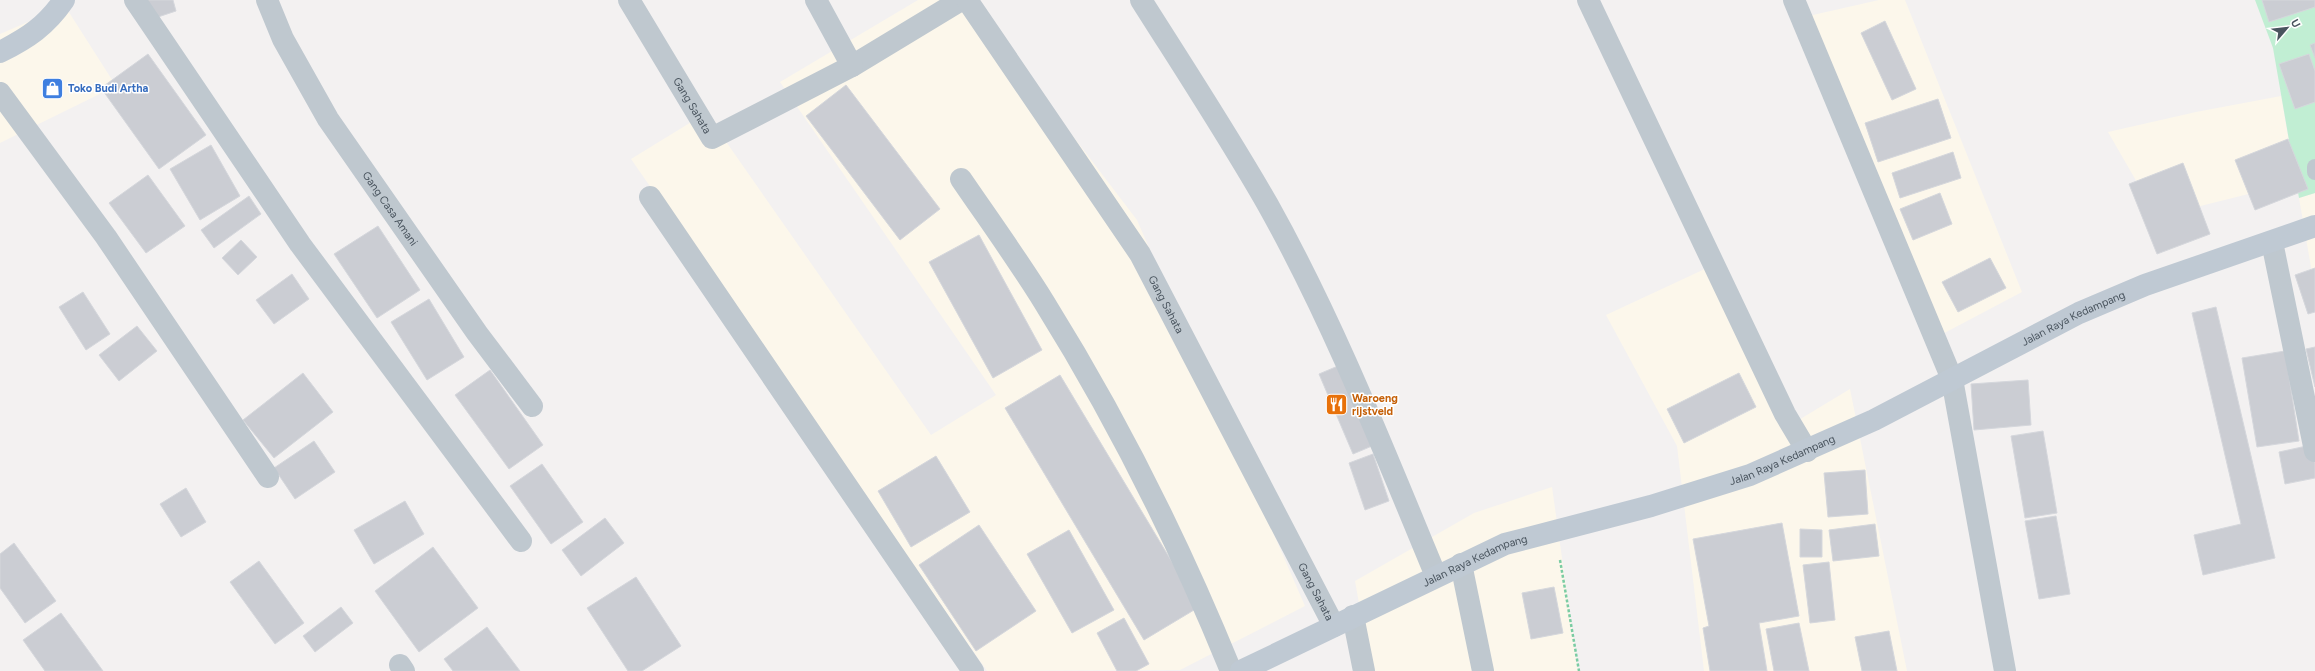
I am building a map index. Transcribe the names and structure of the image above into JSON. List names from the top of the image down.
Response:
{
  "streets": {
    "street": ["Gang Sahata", "Gang Casa Amani", "Jalan Raya Kedampang"]
  },
  "crossings": [
    ["Gang Sahata", "Jalan Raya Kedampang"]
  ],
  "places": {
    "shop": ["Toko Budi Artha"],
    "restaurant": ["Waroeng rijstveld"]
  },
  "north": "top right"
}
